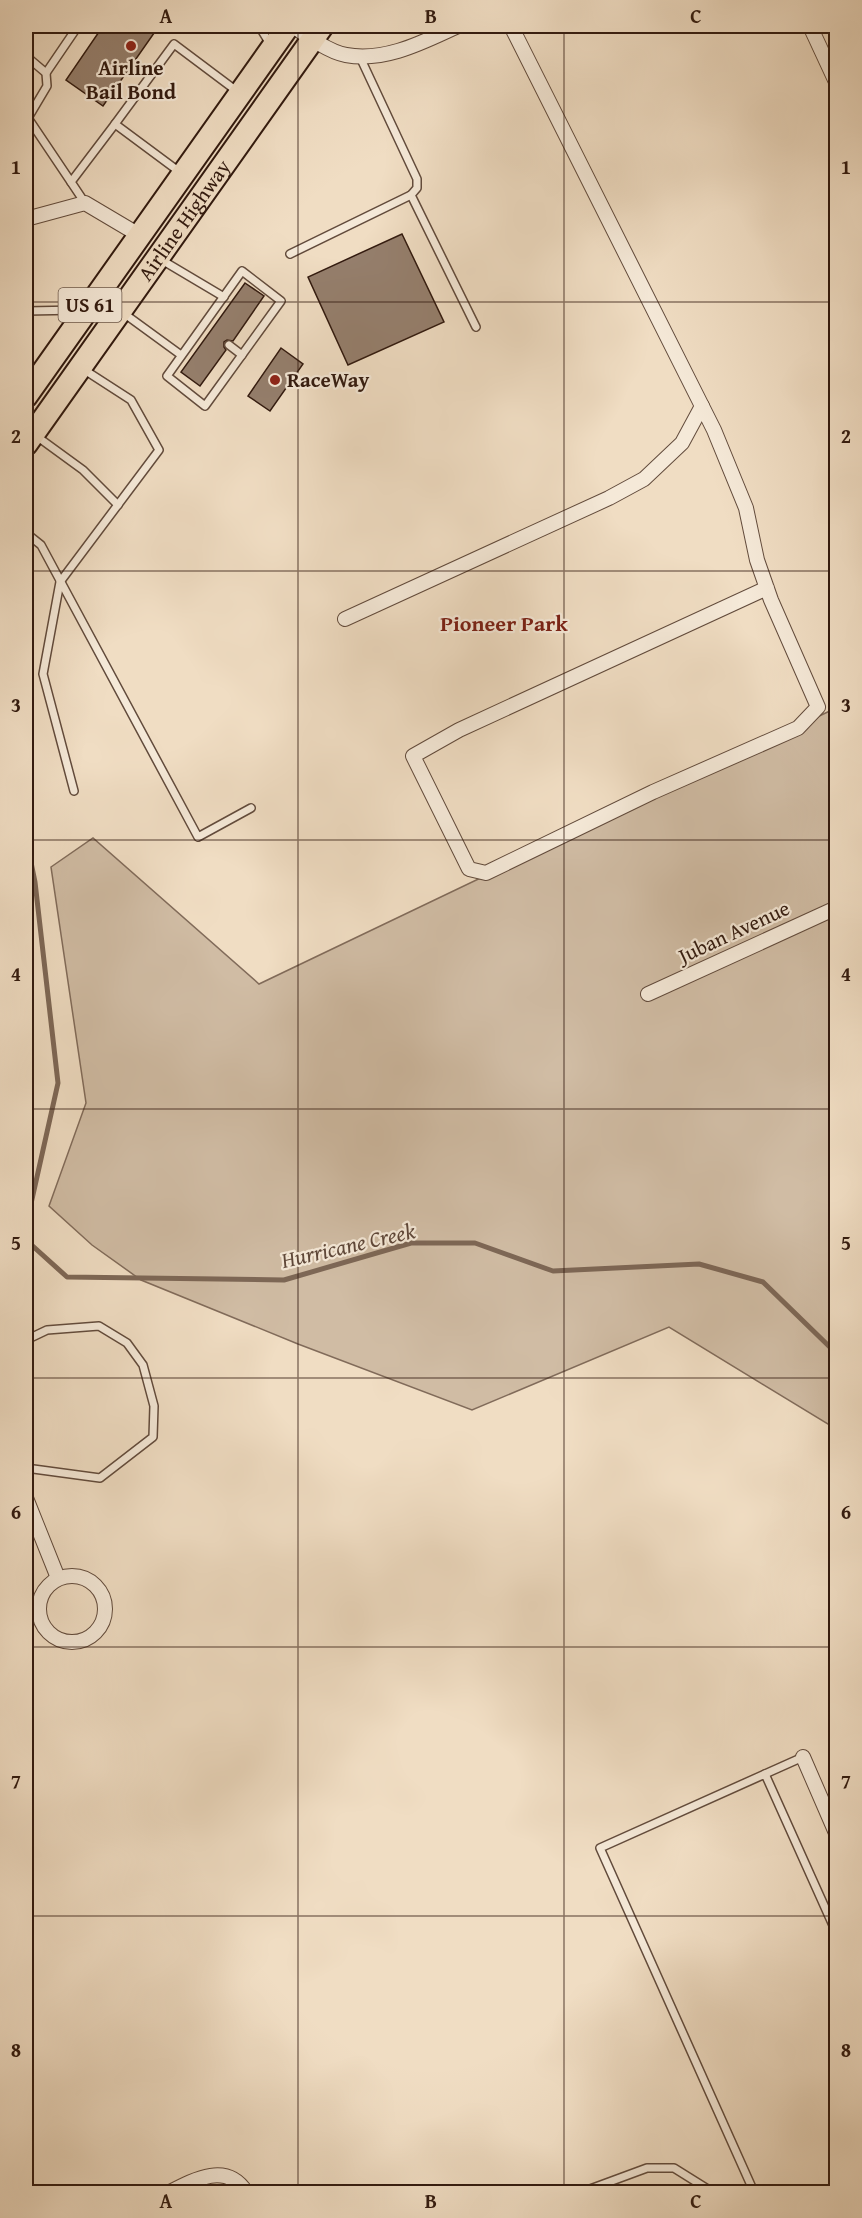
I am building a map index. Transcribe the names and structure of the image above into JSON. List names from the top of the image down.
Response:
{
  "streets": {
    "highway": ["Airline Highway", "US 61"],
    "street": ["Juban Avenue"]
  },
  "districts": ["Pioneer Park"],
  "water": ["Hurricane Creek"],
  "places": ["Airline Bail Bond", "RaceWay"],
  "grid": {
    "columns": ["A", "B", "C"],
    "rows": [
      "1",
      "2",
      "3",
      "4",
      "5",
      "6",
      "7",
      "8"
    ]
  }
}
